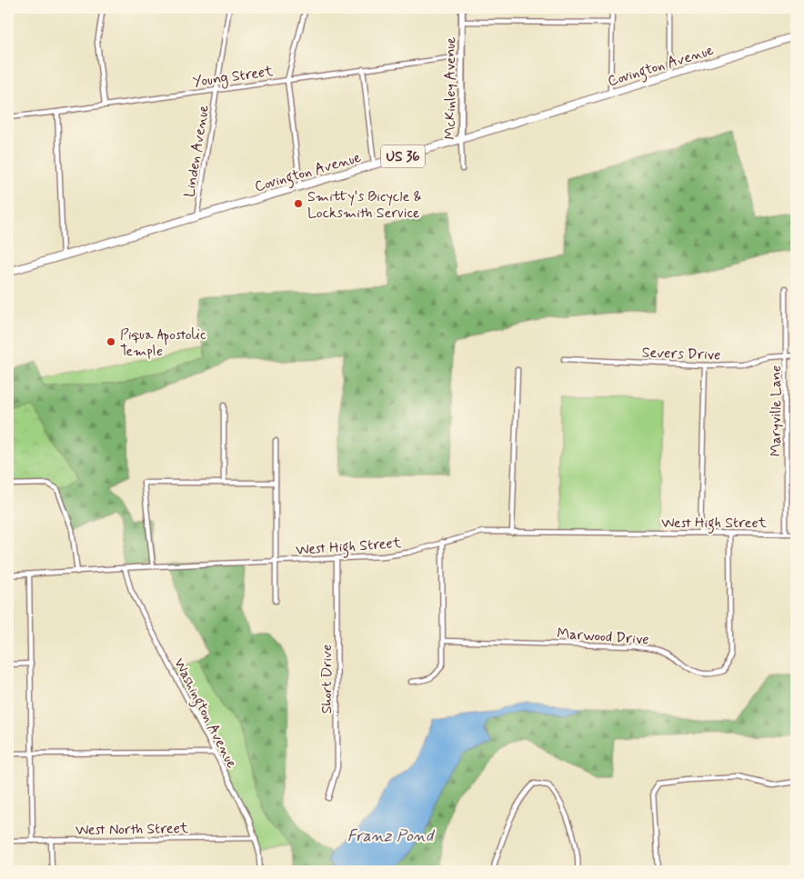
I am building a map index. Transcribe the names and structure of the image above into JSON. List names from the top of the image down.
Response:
{
  "streets": {
    "main road": ["Covington Avenue", "US 36"],
    "street": [
      "Young Street",
      "McKinley Avenue",
      "Linden Avenue",
      "Severs Drive",
      "Maryville Lane",
      "West High Street",
      "Marwood Drive",
      "Short Drive",
      "Washington Avenue",
      "West North Street"
    ]
  },
  "crossings": [
    ["Covington Avenue", "McKinley Avenue"],
    ["Covington Avenue", "Linden Avenue"],
    ["Young Street", "McKinley Avenue"],
    ["Young Street", "Linden Avenue"],
    ["Severs Drive", "Maryville Lane"],
    ["Maryville Lane", "West High Street"],
    ["West High Street", "Marwood Drive"],
    ["West High Street", "Short Drive"],
    ["West High Street", "Washington Avenue"],
    ["Washington Avenue", "West North Street"]
  ],
  "water": ["Franz Pond"],
  "places": ["Smitty's Bicycle & Locksmith Service", "Piqua Apostolic Temple"]
}
